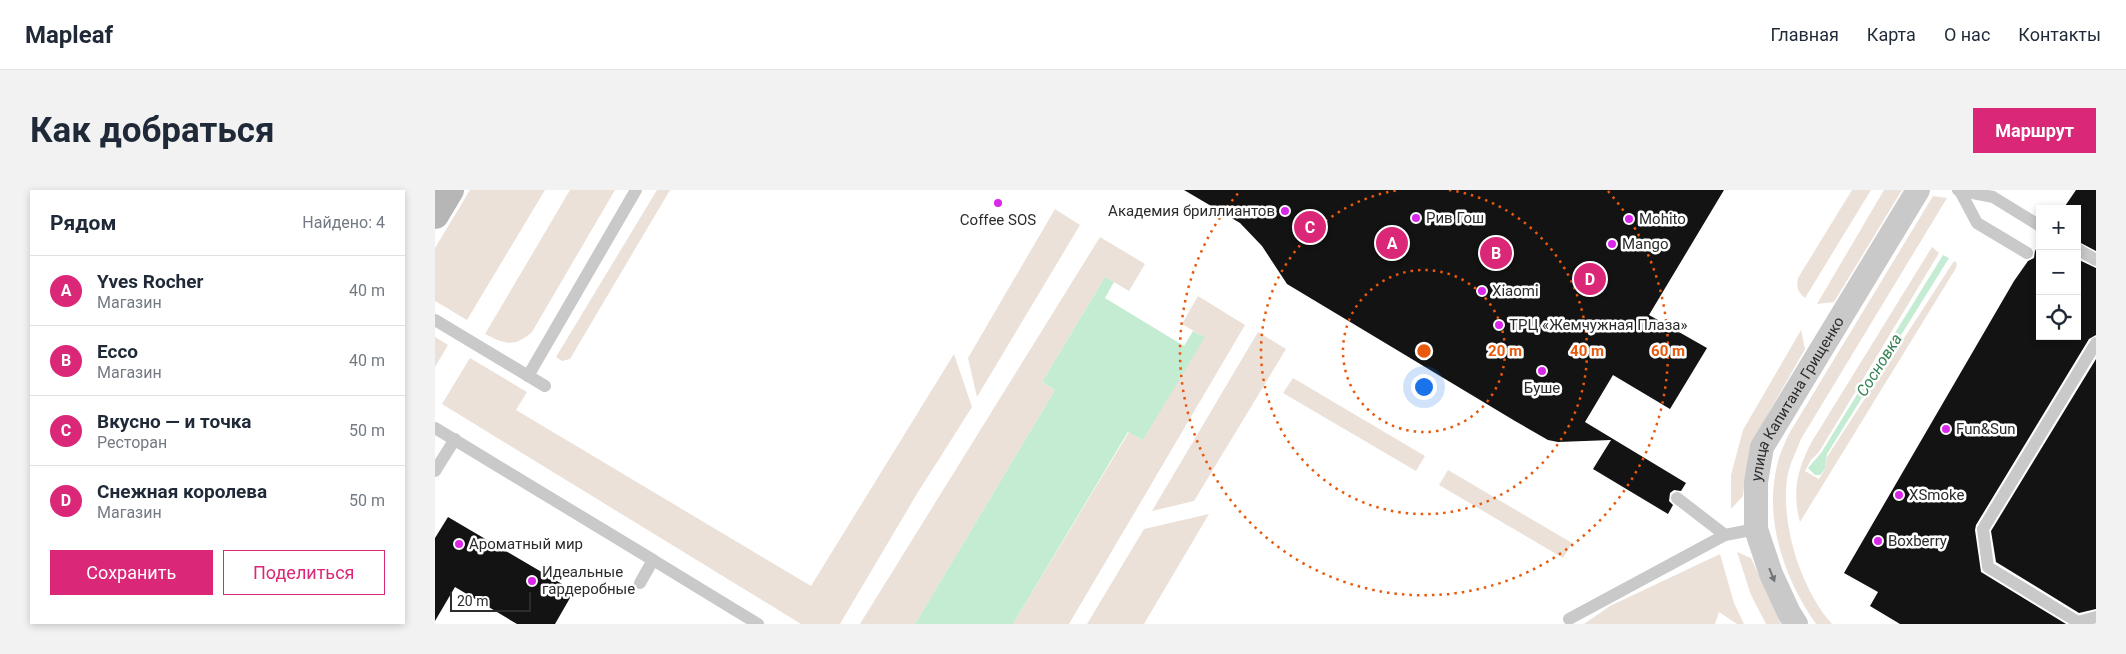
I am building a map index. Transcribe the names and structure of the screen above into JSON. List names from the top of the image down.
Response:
{
  "streets": {
    "street": ["улица Капитана Грищенко"]
  },
  "water": ["Сосновка"],
  "places": [
    "Coffee SOS",
    "Академия бриллиантов",
    "Рив Гош",
    "Mohito",
    "Mango",
    "Xiaomi",
    "ТРЦ «Жемчужная Плаза»",
    "Буше",
    "Fun&Sun",
    "XSmoke",
    "Boxberry",
    "Ароматный мир",
    "Идеальные гардеробные"
  ],
  "scale_bar": "20 m",
  "page": {
    "header": "Mapleaf",
    "nav": [
      "Главная",
      "Карта",
      "О нас",
      "Контакты"
    ],
    "buttons": [
      "Маршрут",
      ["Сохранить", "Поделиться"]
    ],
    "title": "Как добраться",
    "heading": ["Рядом", "Найдено: 4"],
    "map_buttons": ["+", "−"],
    "pins": [
      "C",
      "A",
      "B",
      "D"
    ],
    "list": [
      {
        "mark": "A",
        "name": "Yves Rocher",
        "note": "Магазин",
        "value": "40 m"
      },
      {
        "mark": "B",
        "name": "Ecco",
        "note": "Магазин",
        "value": "40 m"
      },
      {
        "mark": "C",
        "name": "Вкусно — и точка",
        "note": "Ресторан",
        "value": "50 m"
      },
      {
        "mark": "D",
        "name": "Снежная королева",
        "note": "Магазин",
        "value": "50 m"
      }
    ],
    "scale": "20 m"
  },
  "rings": ["20 m", "40 m", "60 m"]
}
